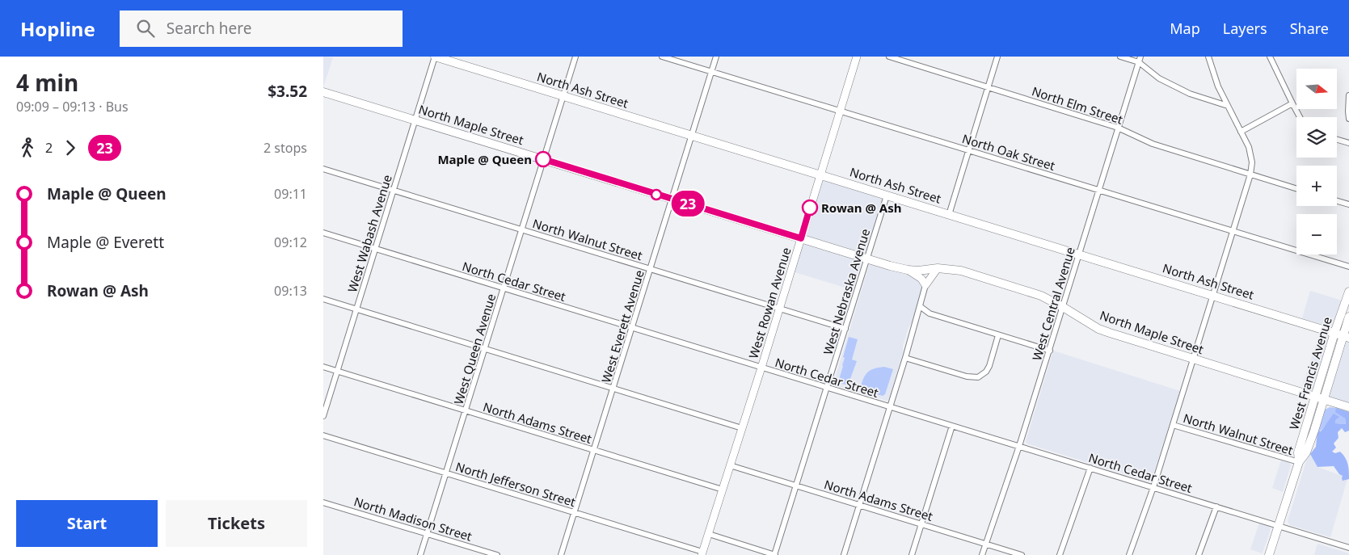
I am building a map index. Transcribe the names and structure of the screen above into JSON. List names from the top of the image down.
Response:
{
  "streets": {
    "main road": ["North Ash Street", "North Maple Street", "West Francis Avenue"],
    "street": [
      "North Elm Street",
      "North Oak Street",
      "West Wabash Avenue",
      "North Walnut Street",
      "North Cedar Street",
      "West Nebraska Avenue",
      "West Rowan Avenue",
      "West Central Avenue",
      "West Everett Avenue",
      "West Queen Avenue",
      "North Adams Street",
      "North Jefferson Street",
      "North Madison Street"
    ]
  },
  "crossings": [
    ["North Ash Street", "West Wabash Avenue"],
    ["North Ash Street", "West Nebraska Avenue"],
    ["North Ash Street", "West Rowan Avenue"],
    ["North Ash Street", "West Central Avenue"],
    ["North Ash Street", "West Everett Avenue"],
    ["North Ash Street", "West Queen Avenue"],
    ["North Ash Street", "West Francis Avenue"],
    ["North Elm Street", "West Central Avenue"],
    ["North Maple Street", "West Wabash Avenue"],
    ["North Maple Street", "West Nebraska Avenue"],
    ["North Maple Street", "West Rowan Avenue"],
    ["North Maple Street", "West Central Avenue"],
    ["North Maple Street", "West Everett Avenue"],
    ["North Maple Street", "West Queen Avenue"],
    ["North Maple Street", "West Francis Avenue"],
    ["North Oak Street", "West Rowan Avenue"],
    ["North Oak Street", "West Central Avenue"],
    ["North Oak Street", "West Everett Avenue"],
    ["West Wabash Avenue", "North Walnut Street"],
    ["West Wabash Avenue", "North Cedar Street"],
    ["West Wabash Avenue", "North Adams Street"],
    ["North Walnut Street", "West Nebraska Avenue"],
    ["North Walnut Street", "West Rowan Avenue"],
    ["North Walnut Street", "West Everett Avenue"],
    ["North Walnut Street", "West Queen Avenue"],
    ["North Walnut Street", "West Francis Avenue"],
    ["North Cedar Street", "West Nebraska Avenue"],
    ["North Cedar Street", "West Rowan Avenue"],
    ["North Cedar Street", "West Central Avenue"],
    ["North Cedar Street", "West Everett Avenue"],
    ["North Cedar Street", "West Queen Avenue"],
    ["North Cedar Street", "West Francis Avenue"],
    ["West Nebraska Avenue", "North Adams Street"],
    ["West Rowan Avenue", "North Adams Street"],
    ["West Rowan Avenue", "North Jefferson Street"],
    ["West Central Avenue", "North Adams Street"],
    ["West Everett Avenue", "North Adams Street"],
    ["West Everett Avenue", "North Jefferson Street"],
    ["West Queen Avenue", "North Adams Street"],
    ["West Queen Avenue", "North Jefferson Street"],
    ["West Queen Avenue", "North Madison Street"]
  ],
  "places": ["Maple @ Queen", "Rowan @ Ash"],
  "lines": ["bus line 23"],
  "north": "right",
  "page": {
    "header": "Hopline",
    "search": "Search here",
    "nav": ["Map", "Layers", "Share"],
    "heading": ["4 min", "09:09 – 09:13 · Bus", "$3.52"],
    "on_map": "23",
    "map_buttons": ["+", "−"],
    "legs": ["2", "23", "2 stops"],
    "list": [
      {
        "name": "Maple @ Queen",
        "value": "09:11"
      },
      {
        "name": "Maple @ Everett",
        "value": "09:12"
      },
      {
        "name": "Rowan @ Ash",
        "value": "09:13"
      }
    ],
    "buttons": ["Start", "Tickets"]
  }
}
